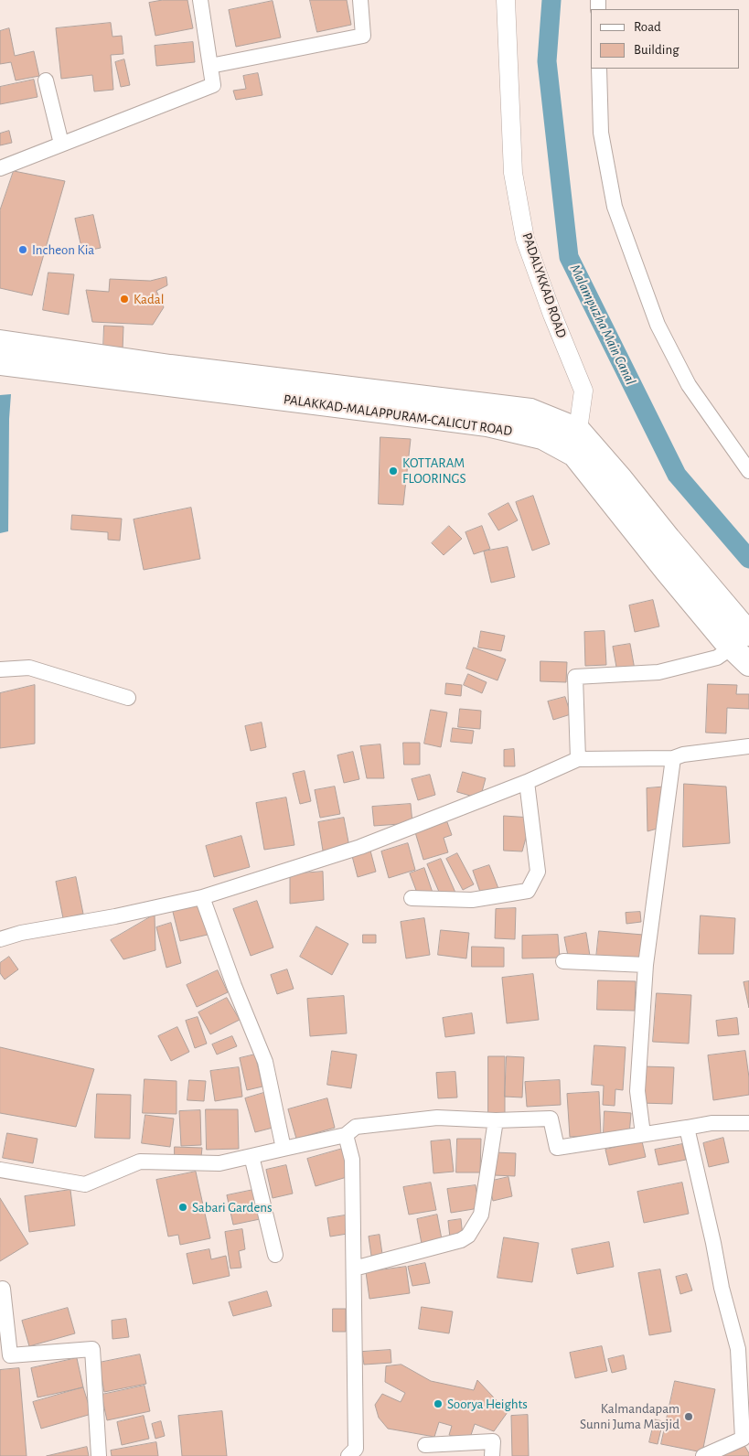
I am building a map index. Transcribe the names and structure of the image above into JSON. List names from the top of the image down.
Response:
{
  "streets": {
    "highway": ["PALAKKAD-MALAPPURAM-CALICUT ROAD"],
    "street": ["PADALYKKAD ROAD"]
  },
  "crossings": [
    ["PADALYKKAD ROAD", "PALAKKAD-MALAPPURAM-CALICUT ROAD"]
  ],
  "water": ["Malampuzha Main Canal"],
  "places": [
    "Incheon Kia",
    "Kadal",
    "KOTTARAM FLOORINGS",
    "Sabari Gardens",
    "Soorya Heights",
    "Kalmandapam Sunni Juma Masjid"
  ],
  "legend": ["Road", "Building"]
}
